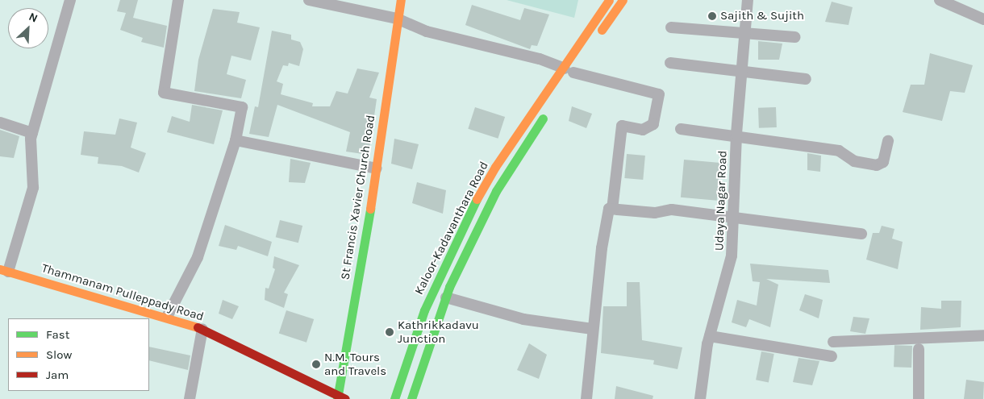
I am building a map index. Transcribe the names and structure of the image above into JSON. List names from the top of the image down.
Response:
{
  "streets": {
    "main road": ["St Francis Xavier Church Road", "Kaloor-Kadavanthara Road", "Thammanam Pulleppady Road"],
    "street": ["Udaya Nagar Road"]
  },
  "crossings": [
    ["St Francis Xavier Church Road", "Thammanam Pulleppady Road"]
  ],
  "places": ["Sajith & Sujith", "Kathrikkadavu Junction", "N.M. Tours and Travels"],
  "legend": ["Fast", "Slow", "Jam"],
  "north": "top right"
}
